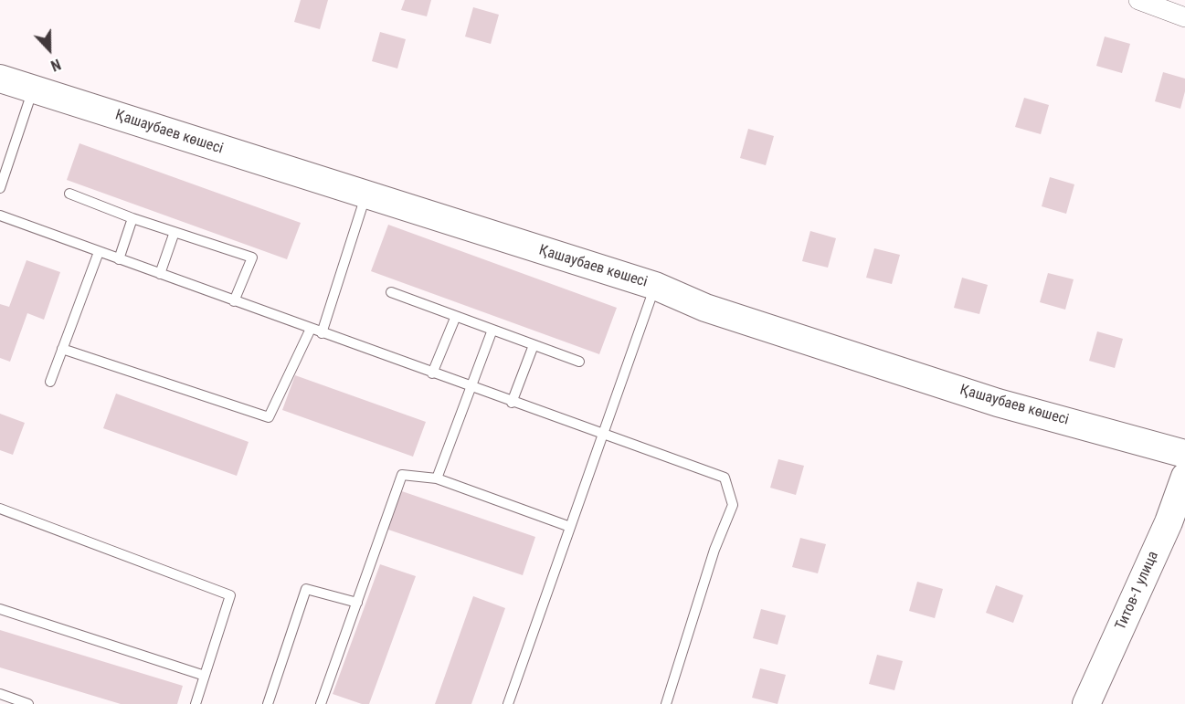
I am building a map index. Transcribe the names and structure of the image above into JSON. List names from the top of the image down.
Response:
{
  "streets": {
    "street": ["Қашаубаев көшесі", "Титов-1 улица"]
  },
  "north": "bottom"
}
